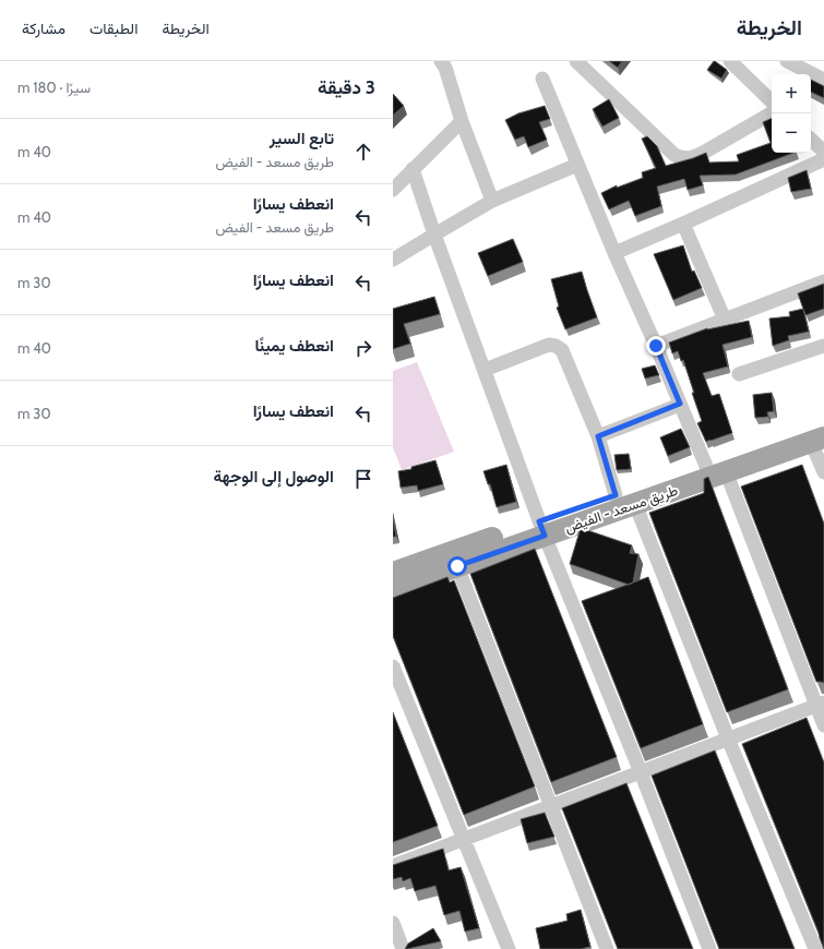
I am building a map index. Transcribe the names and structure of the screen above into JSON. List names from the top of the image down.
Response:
{
  "streets": {
    "main road": ["طريق مسعد - الفيض"]
  },
  "page": {
    "header": "الخريطة",
    "nav": ["الخريطة", "الطبقات", "مشاركة"],
    "heading": ["3 دقيقة", "سيرًا · 180 m"],
    "map_buttons": ["+", "−"],
    "list": [
      ["تابع السير", "طريق مسعد - الفيض", "40 m"],
      ["انعطف يسارًا", "طريق مسعد - الفيض", "40 m"],
      ["انعطف يسارًا", "30 m"],
      ["انعطف يمينًا", "40 m"],
      ["انعطف يسارًا", "30 m"],
      "الوصول إلى الوجهة"
    ]
  }
}
